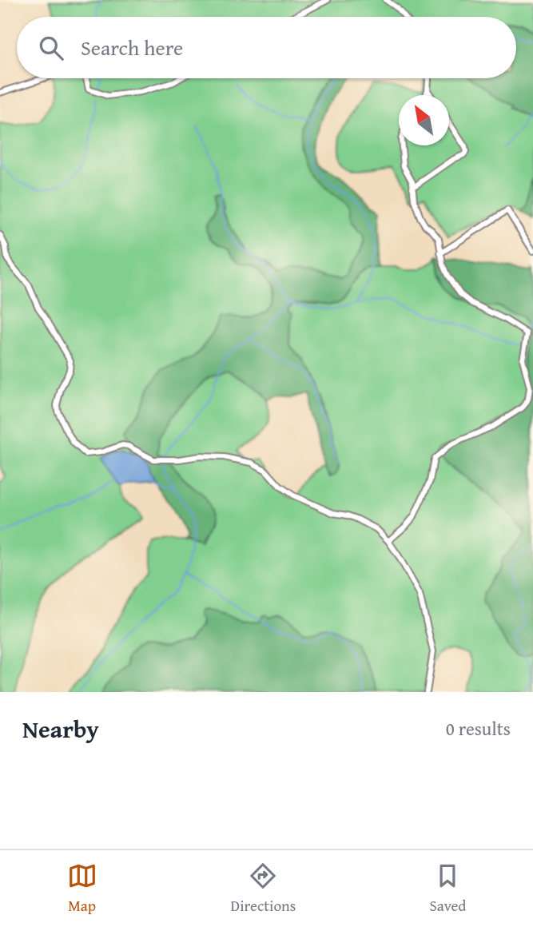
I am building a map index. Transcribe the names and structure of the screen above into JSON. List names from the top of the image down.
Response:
{
  "north": "top left",
  "page": {
    "search": "Search here",
    "heading": ["Nearby", "0 results"],
    "nav": ["Map", "Directions", "Saved"]
  }
}
